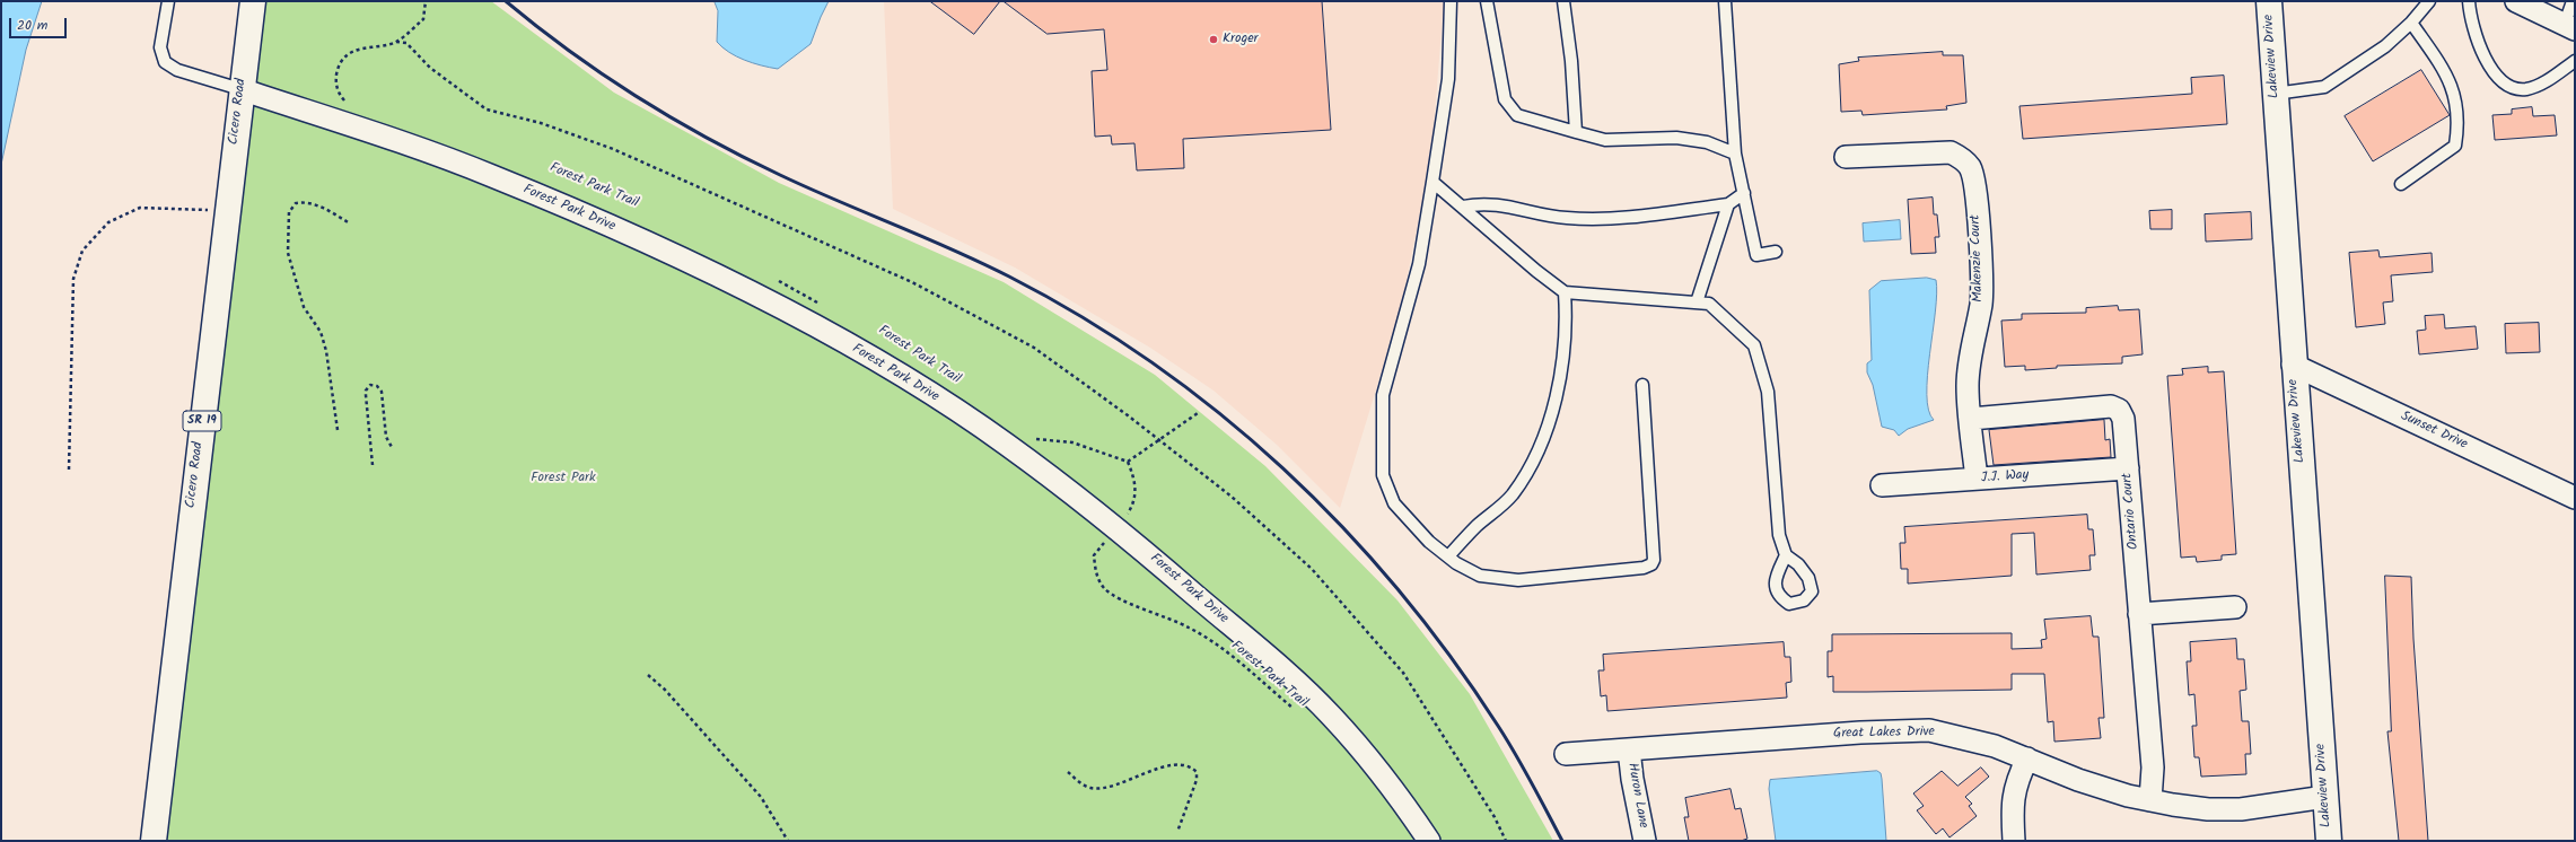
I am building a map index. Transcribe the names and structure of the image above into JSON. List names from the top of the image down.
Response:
{
  "streets": {
    "main road": ["Lakeview Drive", "Cicero Road", "SR 19"],
    "street": [
      "Forest Park Drive",
      "Makenzie Court",
      "Sunset Drive",
      "J.J. Way",
      "Ontario Court",
      "Great Lakes Drive",
      "Huron Lane"
    ],
    "path": ["Forest Park Trail"]
  },
  "crossings": [
    ["Lakeview Drive", "Sunset Drive"],
    ["Lakeview Drive", "Great Lakes Drive"],
    ["Cicero Road", "Forest Park Drive"],
    ["Forest Park Trail", "Forest Park Drive"],
    ["Makenzie Court", "J.J. Way"],
    ["Makenzie Court", "Ontario Court"],
    ["J.J. Way", "Ontario Court"],
    ["Ontario Court", "Great Lakes Drive"],
    ["Great Lakes Drive", "Huron Lane"]
  ],
  "parks": ["Forest Park"],
  "places": ["Kroger"],
  "scale_bar": "20 m"
}
